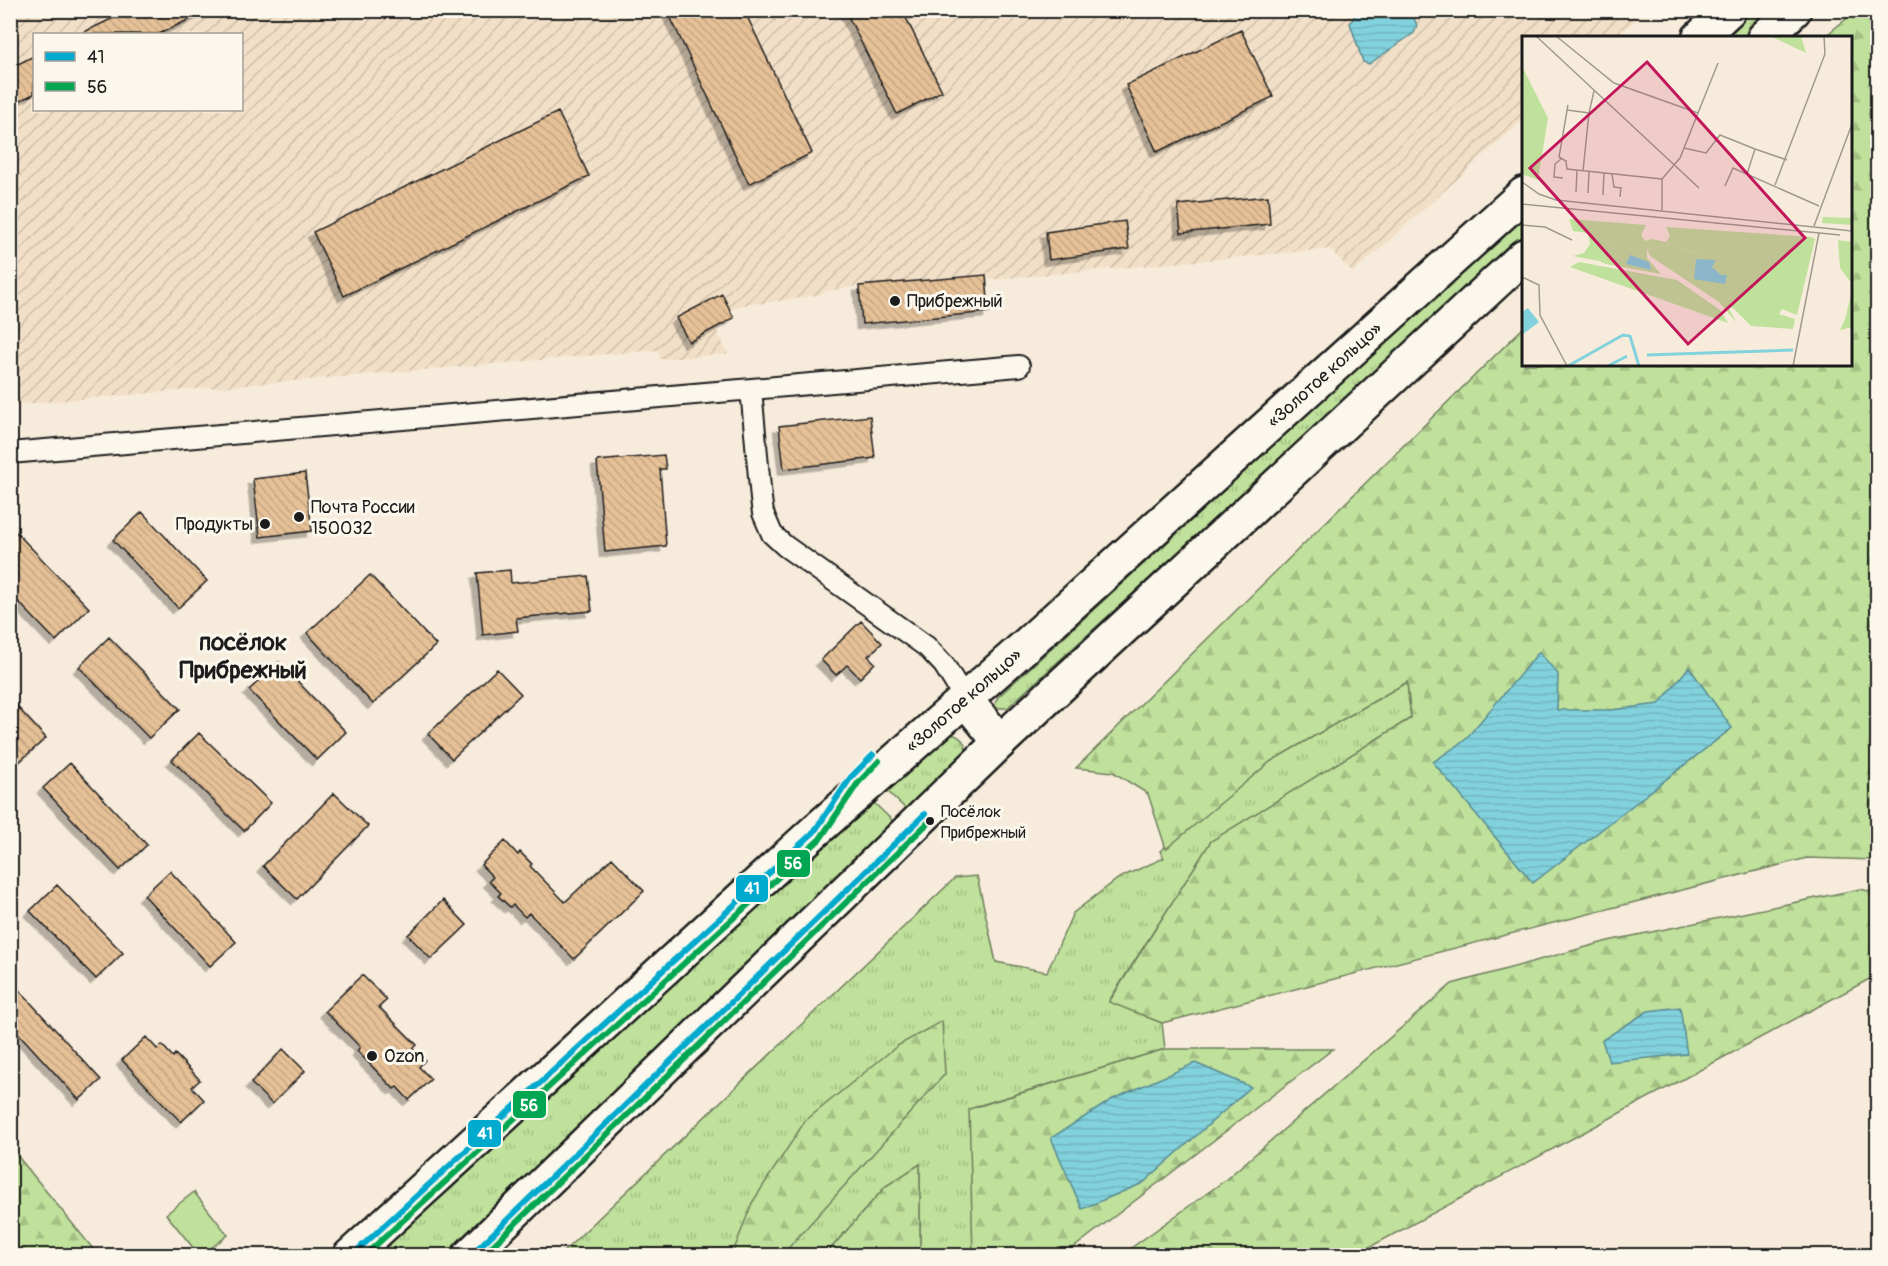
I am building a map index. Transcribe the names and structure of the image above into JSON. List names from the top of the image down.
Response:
{
  "streets": {
    "highway": ["«Золотое кольцо»"]
  },
  "districts": ["посёлок Прибрежный"],
  "places": [
    "Прибрежный",
    "Почта России 150032",
    "Продукты",
    "Посёлок Прибрежный",
    "Ozon"
  ],
  "lines": ["transit line 41", "transit line 56"],
  "legend": ["41", "56"]
}
